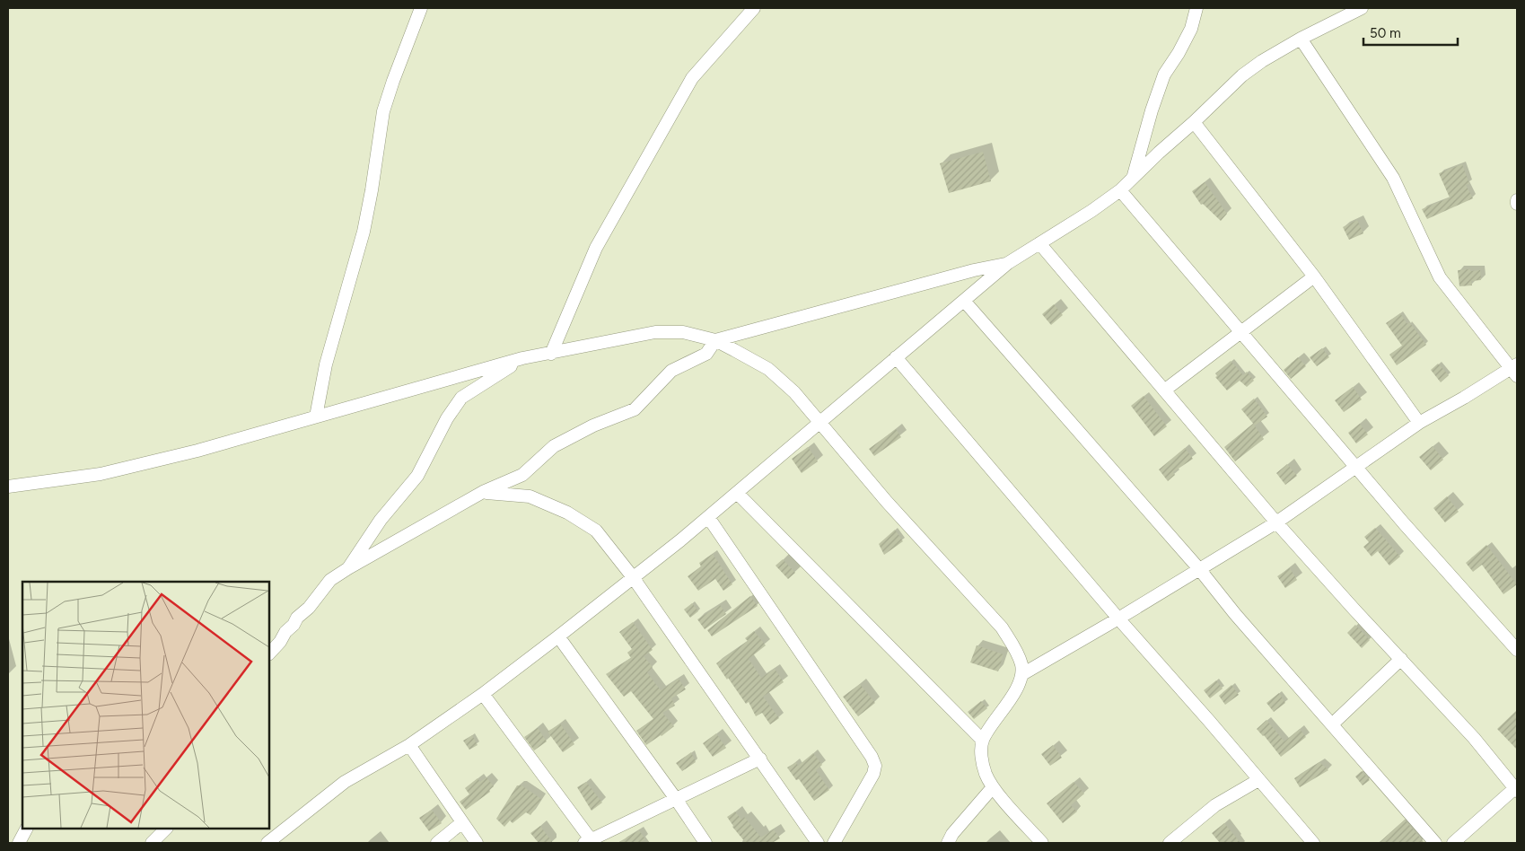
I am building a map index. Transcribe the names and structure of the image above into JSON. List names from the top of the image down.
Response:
{
  "scale_bar": "50 m"
}
